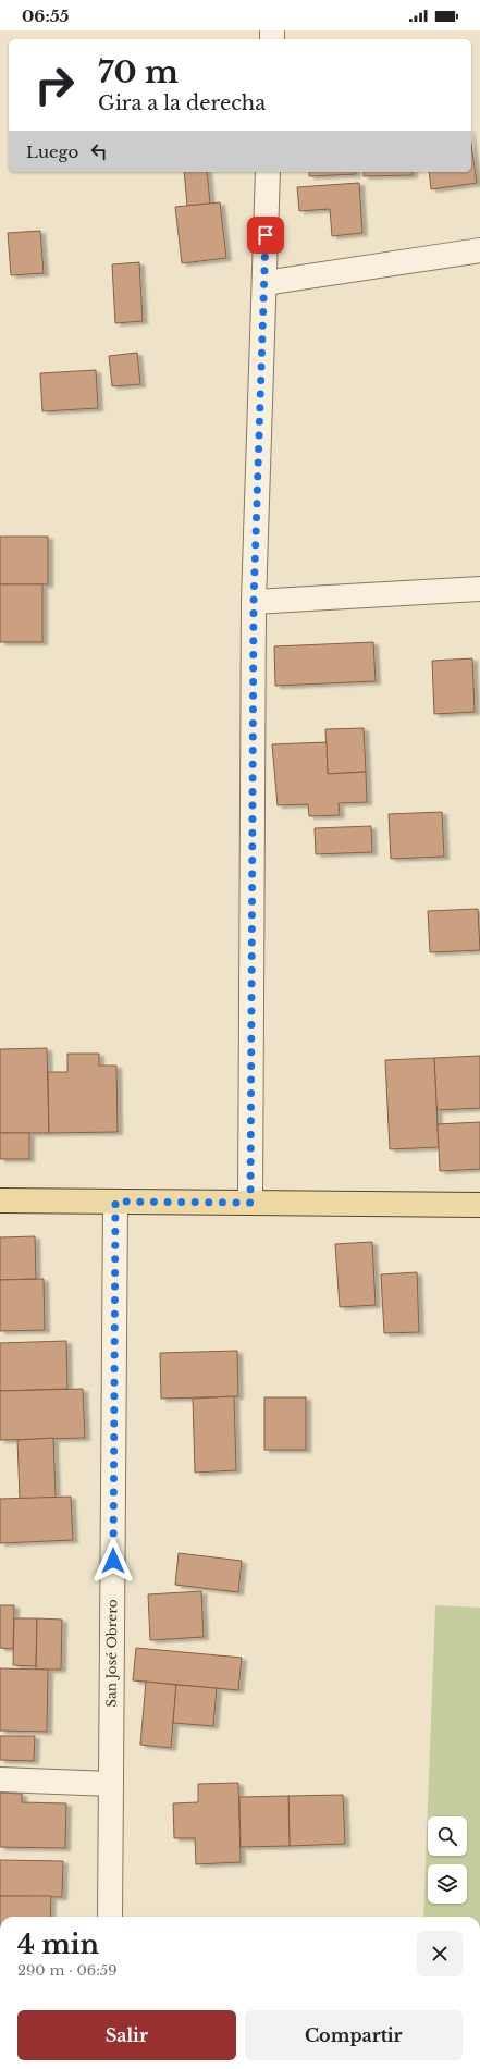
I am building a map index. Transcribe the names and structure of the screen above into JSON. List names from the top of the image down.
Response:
{
  "streets": {
    "street": ["San José Obrero"]
  },
  "page": {
    "status": "06:55",
    "turn": ["70 m", "Gira a la derecha"],
    "then": "Luego",
    "heading": ["4 min", "290 m · 06:59"],
    "buttons": ["Salir", "Compartir"]
  }
}
